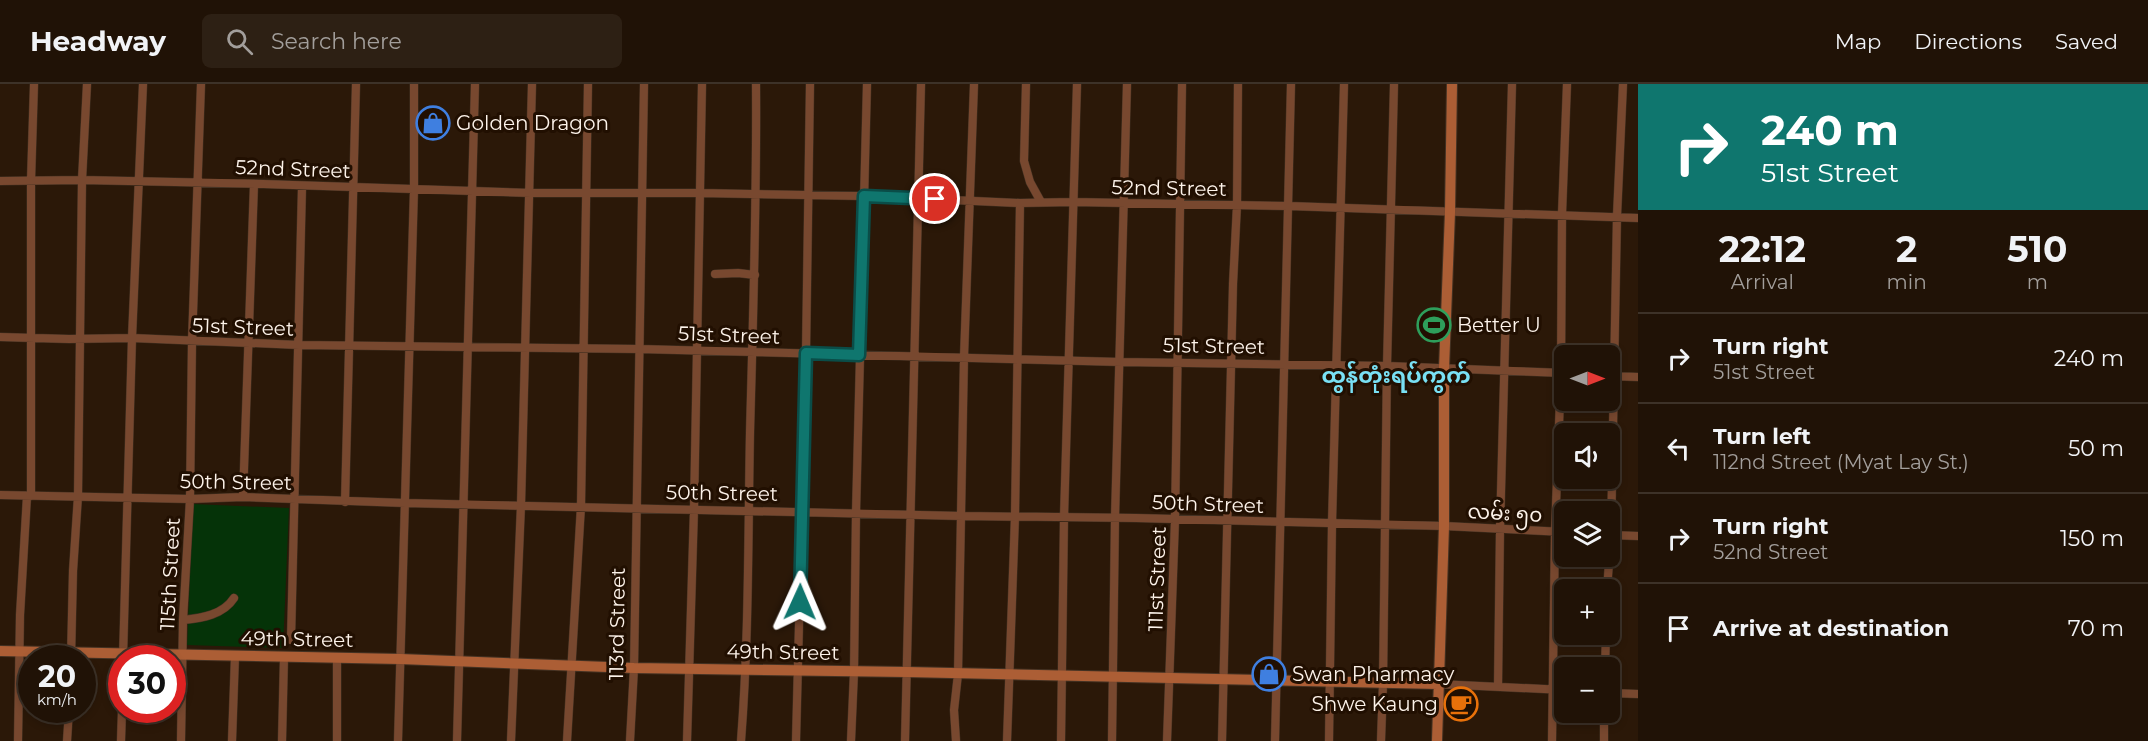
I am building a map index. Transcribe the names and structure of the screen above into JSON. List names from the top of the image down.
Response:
{
  "streets": {
    "main road": ["49th Street"],
    "street": [
      "52nd Street",
      "51st Street",
      "50th Street",
      "လမ်း ၅၀",
      "115th Street",
      "111st Street",
      "113rd Street"
    ]
  },
  "crossings": [
    ["52nd Street", "115th Street"],
    ["52nd Street", "111st Street"],
    ["52nd Street", "113rd Street"],
    ["51st Street", "115th Street"],
    ["51st Street", "111st Street"],
    ["51st Street", "113rd Street"],
    ["50th Street", "လမ်း ၅၀"],
    ["50th Street", "115th Street"],
    ["50th Street", "111st Street"],
    ["50th Street", "113rd Street"],
    ["111st Street", "49th Street"],
    ["113rd Street", "49th Street"]
  ],
  "districts": ["ထွန်တုံးရပ်ကွက်"],
  "places": {
    "shop": ["Golden Dragon", "Swan Pharmacy"],
    "sports": ["Better U"],
    "cafe": ["Shwe Kaung"]
  },
  "north": "right",
  "page": {
    "header": "Headway",
    "search": "Search here",
    "nav": ["Map", "Directions", "Saved"],
    "turn": ["240 m", "51st Street"],
    "eta": [
      "22:12",
      "Arrival",
      "2",
      "min",
      "510",
      "m"
    ],
    "list": [
      {
        "name": "Turn right",
        "note": "51st Street",
        "value": "240 m"
      },
      {
        "name": "Turn left",
        "note": "112nd Street (Myat Lay St.)",
        "value": "50 m"
      },
      {
        "name": "Turn right",
        "note": "52nd Street",
        "value": "150 m"
      },
      {
        "name": "Arrive at destination",
        "value": "70 m"
      }
    ],
    "map_buttons": ["+", "−"],
    "speed": "20 km/h",
    "limit": "30"
  }
}
